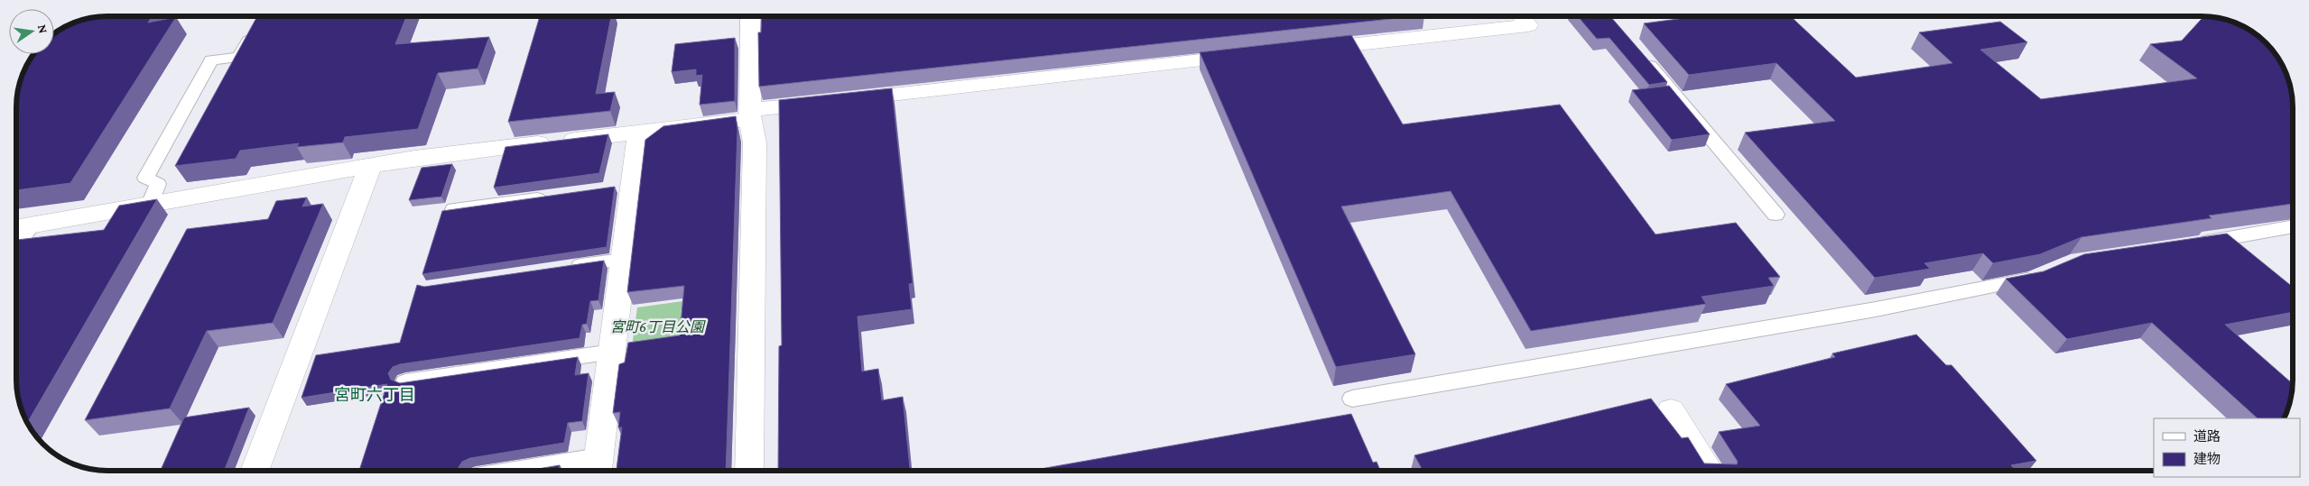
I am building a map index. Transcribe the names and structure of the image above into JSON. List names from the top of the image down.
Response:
{
  "districts": ["宮町六丁目"],
  "parks": ["宮町6丁目公園"],
  "legend": ["道路", "建物"],
  "north": "right"
}
